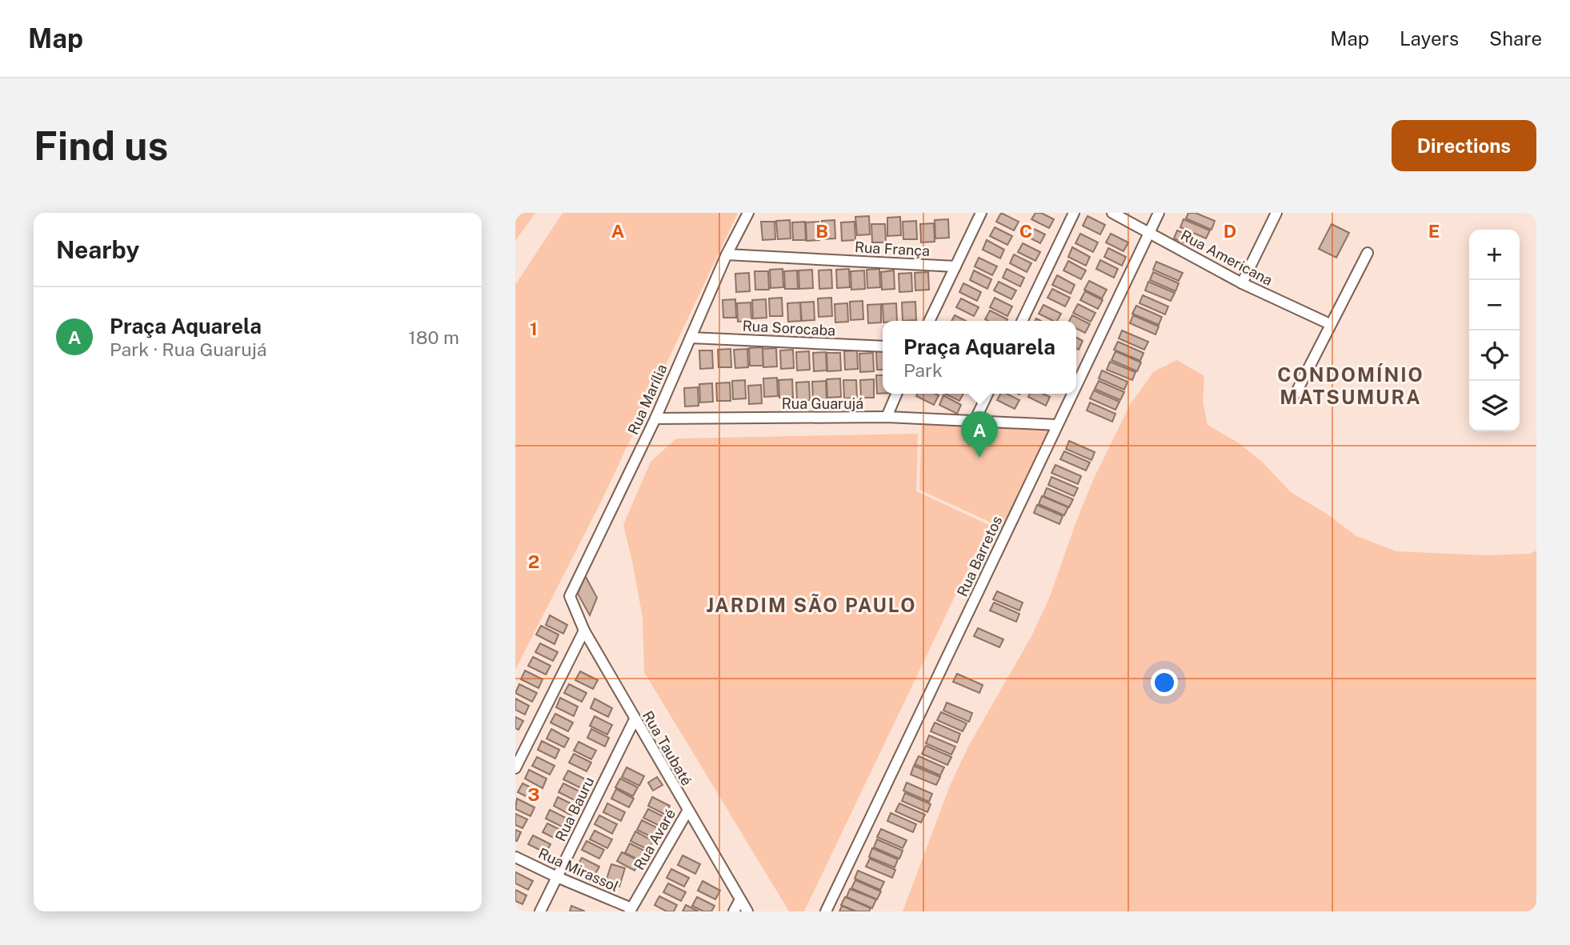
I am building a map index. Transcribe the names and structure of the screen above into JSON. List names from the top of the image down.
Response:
{
  "streets": {
    "street": [
      "Rua França",
      "Rua Americana",
      "Rua Sorocaba",
      "Rua Marília",
      "Rua Guarujá",
      "Rua Barretos",
      "Rua Taubaté",
      "Rua Bauru",
      "Rua Avaré",
      "Rua Mirassol"
    ]
  },
  "crossings": [
    ["Rua França", "Rua Marília"],
    ["Rua Americana", "Rua Barretos"],
    ["Rua Sorocaba", "Rua Marília"],
    ["Rua Marília", "Rua Guarujá"],
    ["Rua Marília", "Rua Taubaté"],
    ["Rua Guarujá", "Rua Barretos"],
    ["Rua Taubaté", "Rua Bauru"],
    ["Rua Taubaté", "Rua Avaré"],
    ["Rua Bauru", "Rua Mirassol"],
    ["Rua Avaré", "Rua Mirassol"]
  ],
  "districts": ["CONDOMÍNIO MATSUMURA", "JARDIM SÃO PAULO"],
  "page": {
    "header": "Map",
    "nav": ["Map", "Layers", "Share"],
    "buttons": "Directions",
    "title": "Find us",
    "heading": "Nearby",
    "map_buttons": ["+", "−"],
    "list": [
      {
        "mark": "A",
        "name": "Praça Aquarela",
        "note": "Park · Rua Guarujá",
        "value": "180 m"
      }
    ],
    "popup": ["Praça Aquarela", "Park"],
    "pins": "A"
  },
  "grid": {
    "columns": [
      "A",
      "B",
      "C",
      "D",
      "E"
    ],
    "rows": ["1", "2", "3"]
  }
}
